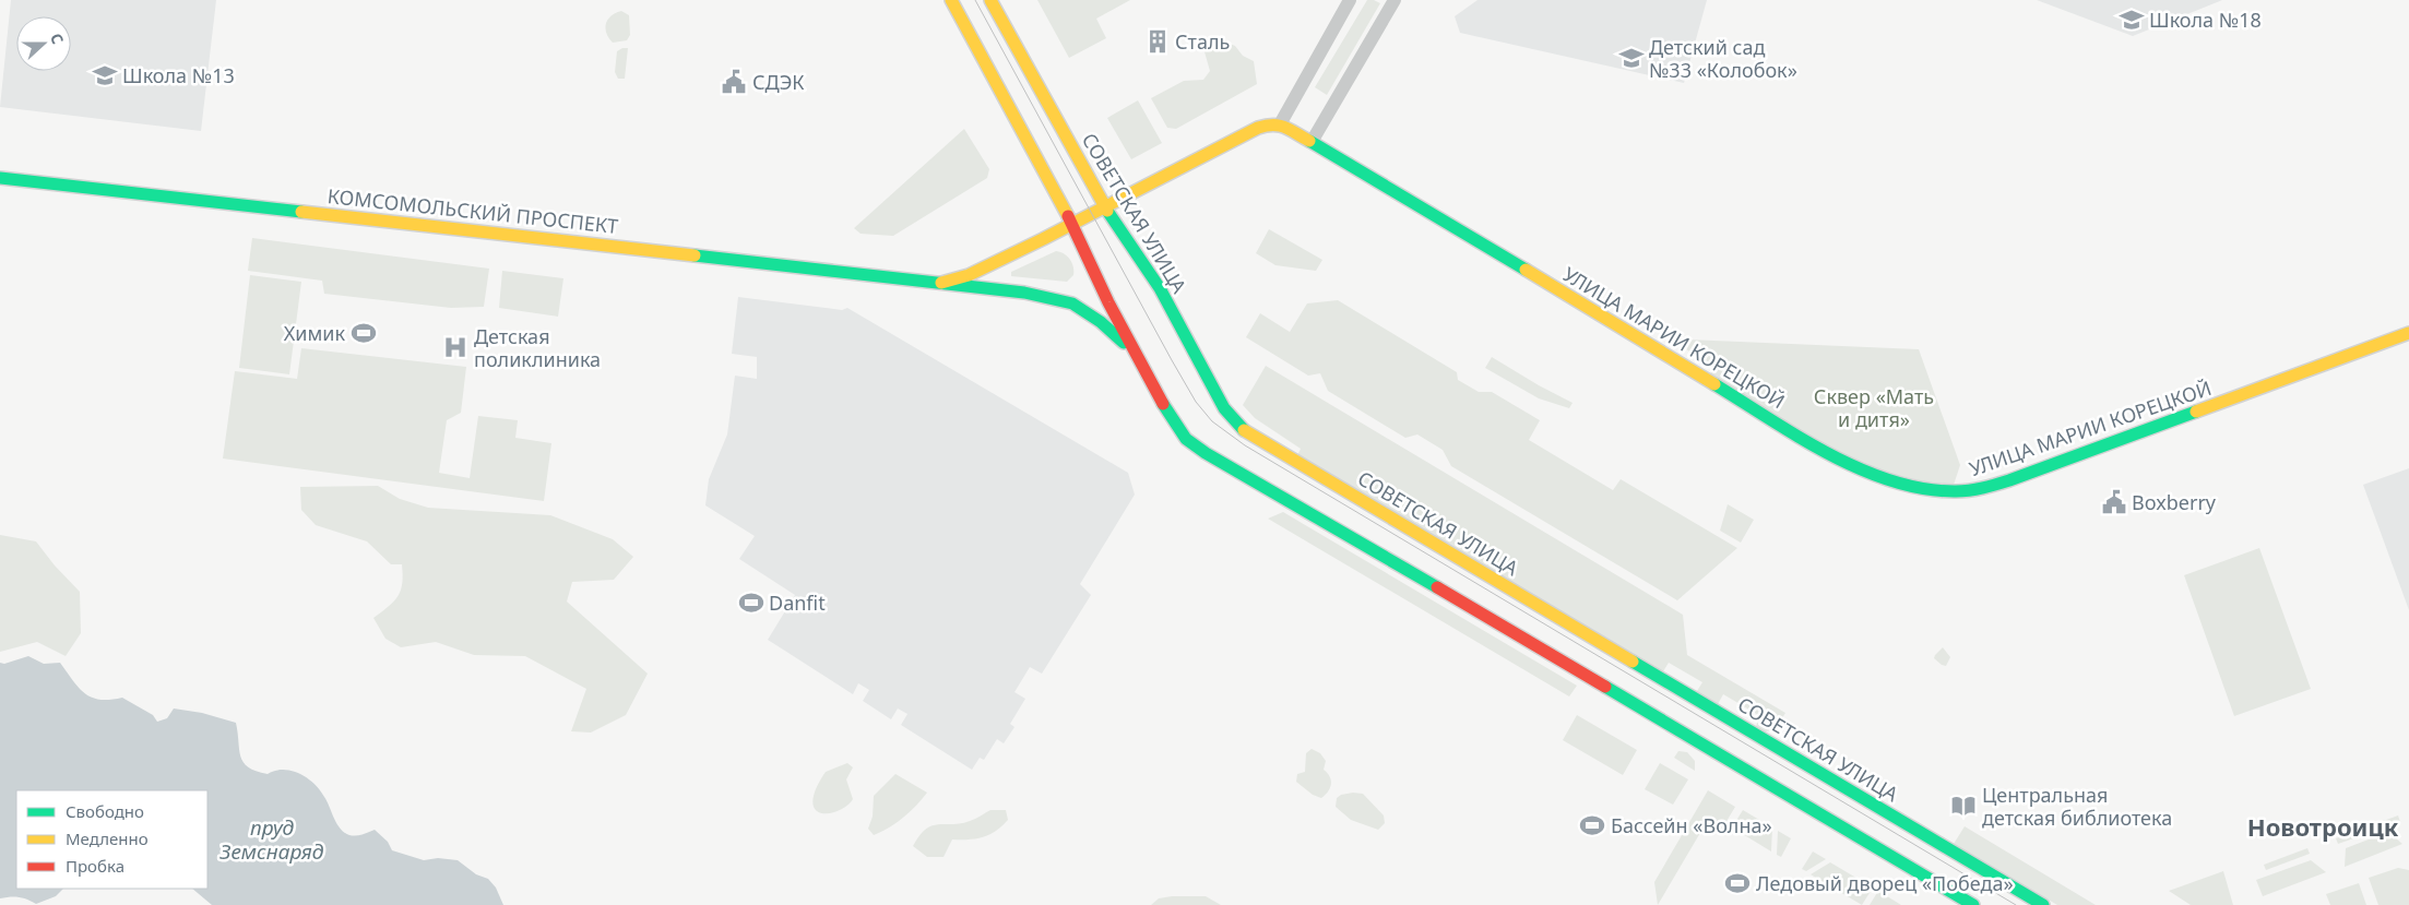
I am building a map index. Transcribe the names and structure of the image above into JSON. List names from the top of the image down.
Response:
{
  "streets": {
    "main road": ["КОМСОМОЛЬСКИЙ ПРОСПЕКТ", "СОВЕТСКАЯ УЛИЦА", "УЛИЦА МАРИИ КОРЕЦКОЙ"]
  },
  "crossings": [
    ["КОМСОМОЛЬСКИЙ ПРОСПЕКТ", "СОВЕТСКАЯ УЛИЦА"]
  ],
  "districts": ["Новотроицк"],
  "water": ["пруд Земснаряд"],
  "parks": ["Сквер «Мать и дитя»"],
  "places": {
    "school or university": ["Школа №18", "Детский сад №33 «Колобок»", "Школа №13"],
    "building": ["Сталь"],
    "public building": ["СДЭК", "Boxberry"],
    "sports": [
      "Химик",
      "Danfit",
      "Бассейн «Волна»",
      "Ледовый дворец «Победа»"
    ],
    "hospital": ["Детская поликлиника"],
    "library": ["Центральная детская библиотека"]
  },
  "legend": ["Свободно", "Медленно", "Пробка"],
  "north": "right"
}
